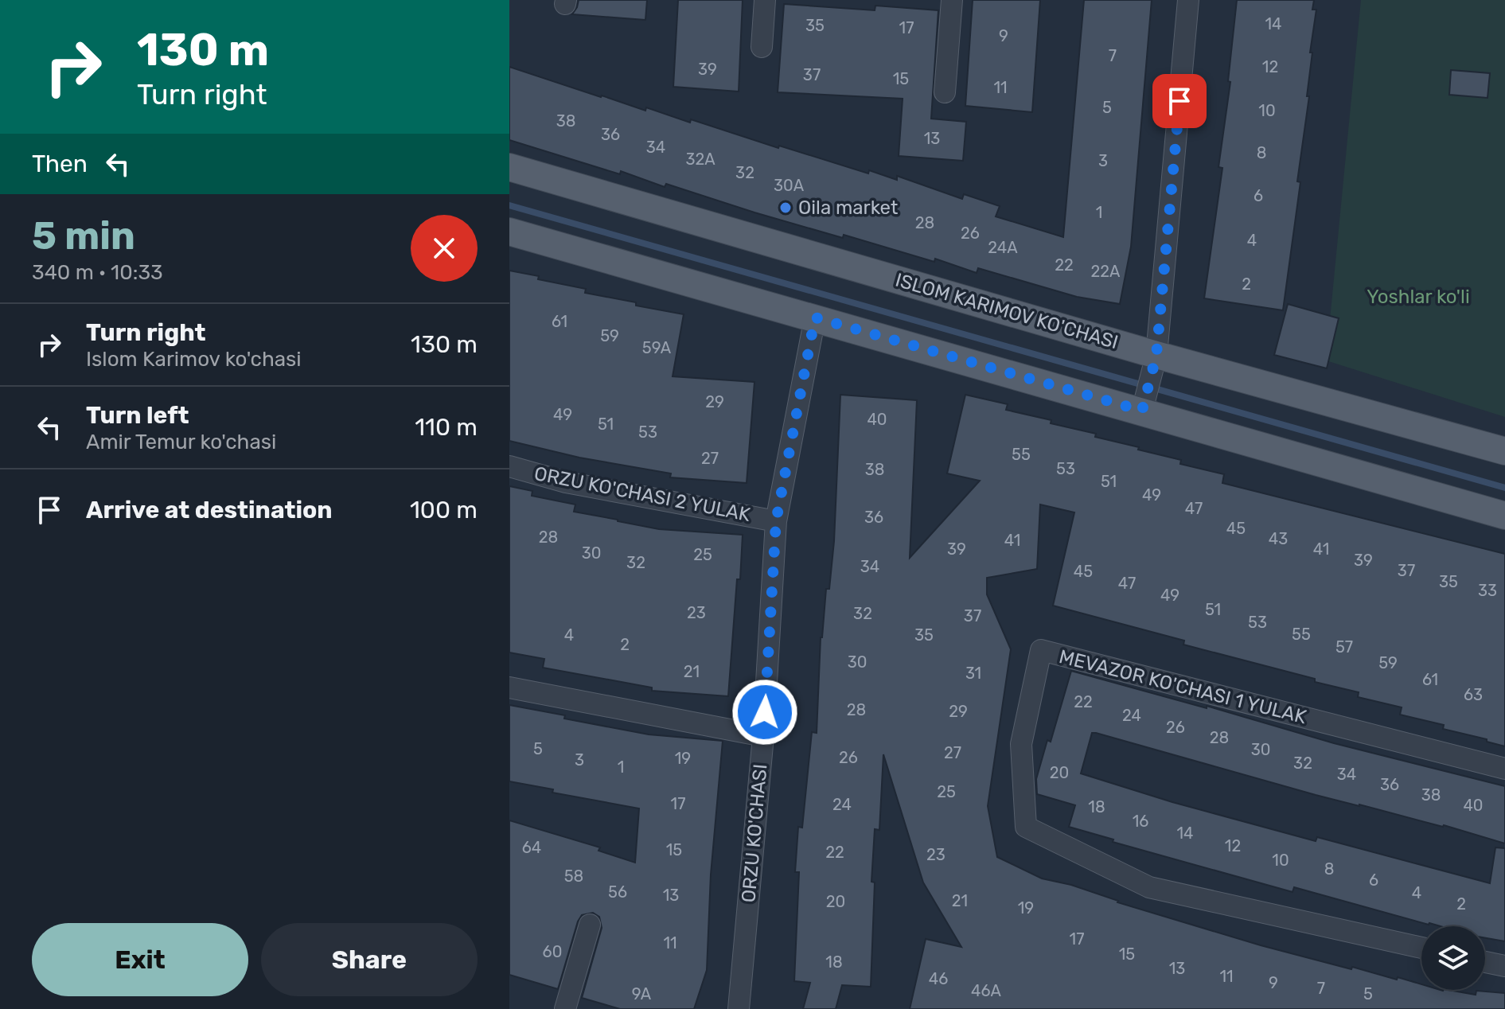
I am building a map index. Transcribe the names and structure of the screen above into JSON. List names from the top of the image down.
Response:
{
  "streets": {
    "main road": ["ISLOM KARIMOV KO'CHASI"],
    "street": ["ORZU KO'CHASI 2 YULAK", "MEVAZOR KO'CHASI 1 YULAK", "ORZU KO'CHASI"]
  },
  "crossings": [
    ["ORZU KO'CHASI 2 YULAK", "ORZU KO'CHASI"]
  ],
  "parks": ["Yoshlar ko'li"],
  "places": ["Oila market"],
  "house_numbers": [
    "14",
    "35",
    "17",
    "9",
    "7",
    "12",
    "39",
    "37",
    "15",
    "11",
    "5",
    "10",
    "38",
    "36",
    "13",
    "34",
    "8",
    "32A",
    "3",
    "32",
    "30A",
    "6",
    "1",
    "28",
    "26",
    "4",
    "24A",
    "22",
    "22A",
    "2",
    "61",
    "59",
    "59A",
    "29",
    "49",
    "40",
    "51",
    "53",
    "55",
    "27",
    "53",
    "38",
    "51",
    "49",
    "47",
    "36",
    "45",
    "28",
    "43",
    "41",
    "39",
    "41",
    "30",
    "25",
    "39",
    "32",
    "34",
    "37",
    "45",
    "35",
    "47",
    "33",
    "49",
    "51",
    "23",
    "32",
    "37",
    "53",
    "55",
    "4",
    "35",
    "2",
    "57",
    "30",
    "59",
    "21",
    "31",
    "61",
    "63",
    "22",
    "28",
    "29",
    "24",
    "26",
    "28",
    "5",
    "30",
    "27",
    "26",
    "19",
    "3",
    "32",
    "1",
    "20",
    "34",
    "36",
    "25",
    "38",
    "17",
    "24",
    "40",
    "18",
    "16",
    "14",
    "12",
    "64",
    "15",
    "22",
    "23",
    "10",
    "8",
    "58",
    "6",
    "56",
    "4",
    "13",
    "21",
    "20",
    "2",
    "19",
    "17",
    "11",
    "60",
    "15",
    "18",
    "13",
    "11",
    "46",
    "9",
    "7",
    "46A",
    "9A",
    "5"
  ],
  "page": {
    "turn": ["130 m", "Turn right"],
    "then": "Then",
    "heading": ["5 min", "340 m · 10:33"],
    "list": [
      {
        "name": "Turn right",
        "note": "Islom Karimov ko'chasi",
        "value": "130 m"
      },
      {
        "name": "Turn left",
        "note": "Amir Temur ko'chasi",
        "value": "110 m"
      },
      {
        "name": "Arrive at destination",
        "value": "100 m"
      }
    ],
    "buttons": ["Exit", "Share"]
  }
}
